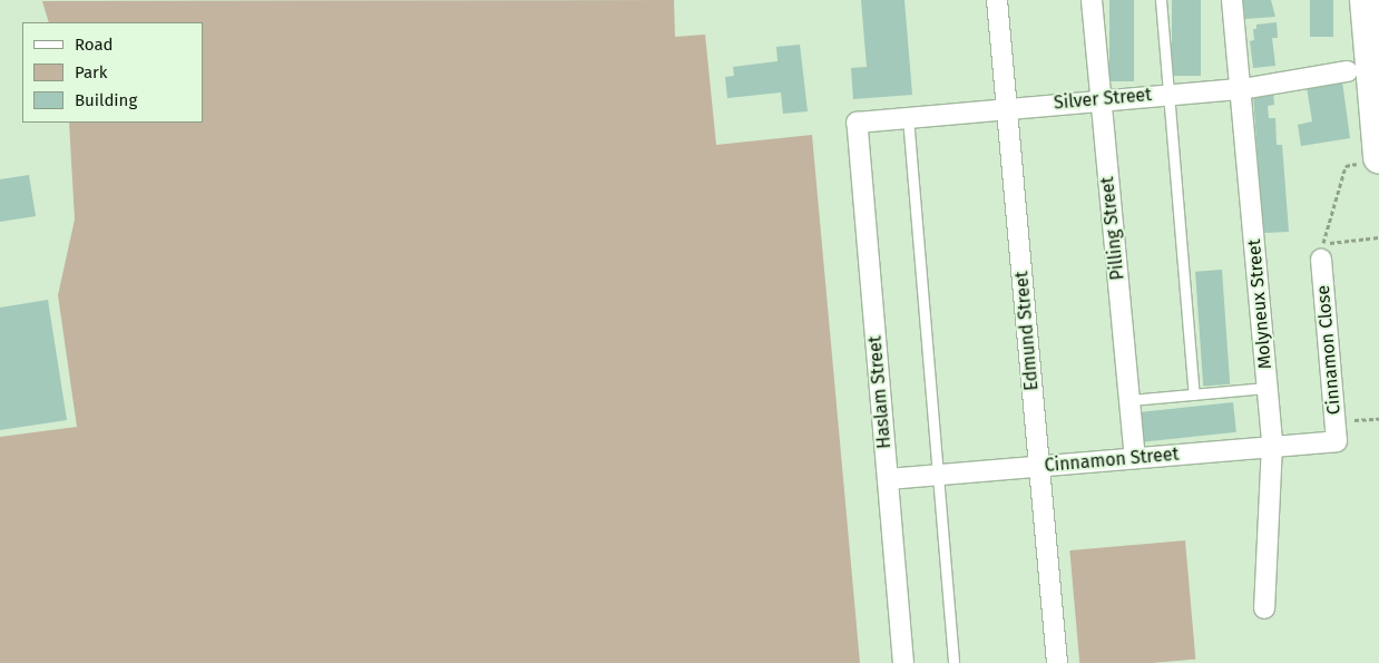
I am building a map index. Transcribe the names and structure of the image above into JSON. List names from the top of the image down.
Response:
{
  "streets": {
    "street": [
      "Silver Street",
      "Pilling Street",
      "Molyneux Street",
      "Edmund Street",
      "Cinnamon Close",
      "Haslam Street",
      "Cinnamon Street"
    ]
  },
  "crossings": [
    ["Silver Street", "Pilling Street"],
    ["Silver Street", "Molyneux Street"],
    ["Silver Street", "Edmund Street"],
    ["Silver Street", "Haslam Street"],
    ["Pilling Street", "Cinnamon Street"],
    ["Molyneux Street", "Cinnamon Street"],
    ["Edmund Street", "Cinnamon Street"],
    ["Cinnamon Close", "Cinnamon Street"],
    ["Haslam Street", "Cinnamon Street"]
  ],
  "legend": ["Road", "Park", "Building"]
}
